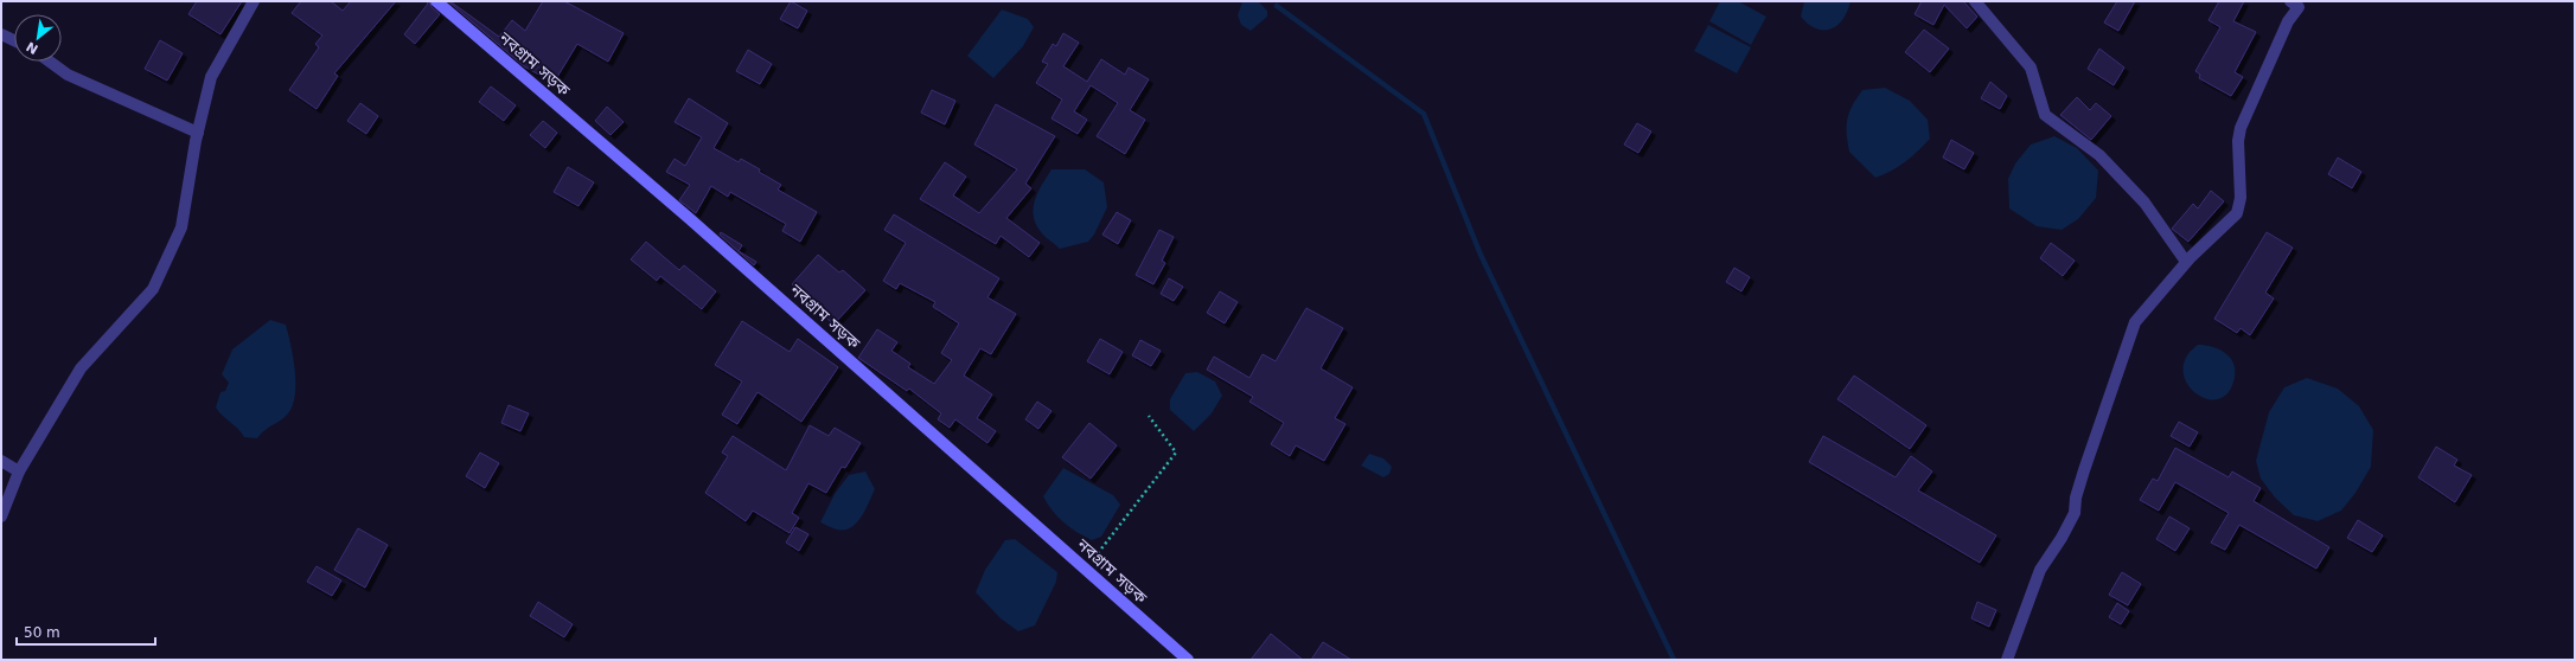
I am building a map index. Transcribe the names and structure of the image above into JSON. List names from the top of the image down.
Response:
{
  "streets": {
    "main road": ["নবগ্রাম সড়ক"]
  },
  "scale_bar": "50 m",
  "north": "bottom left"
}
